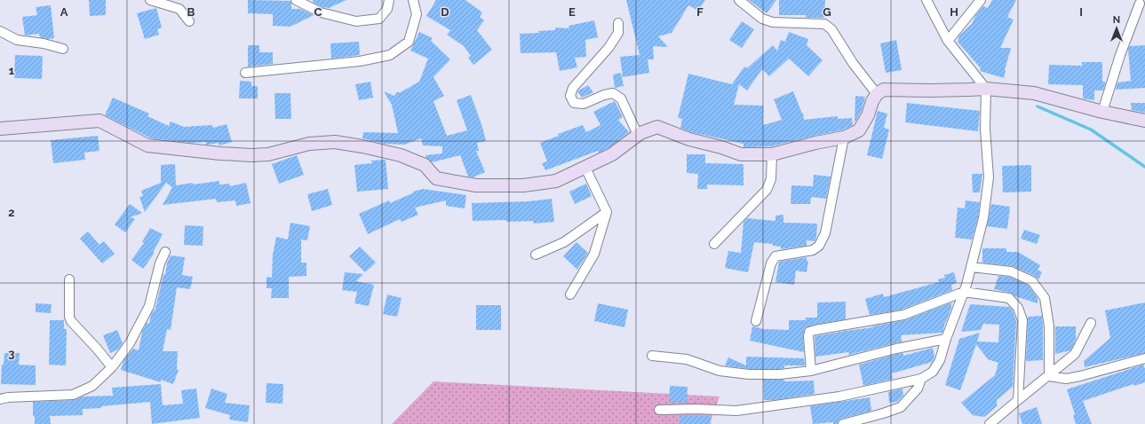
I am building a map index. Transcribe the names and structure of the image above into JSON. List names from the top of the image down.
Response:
{
  "north": "top",
  "grid": {
    "columns": [
      "A",
      "B",
      "C",
      "D",
      "E",
      "F",
      "G",
      "H",
      "I"
    ],
    "rows": ["1", "2", "3"]
  }
}
